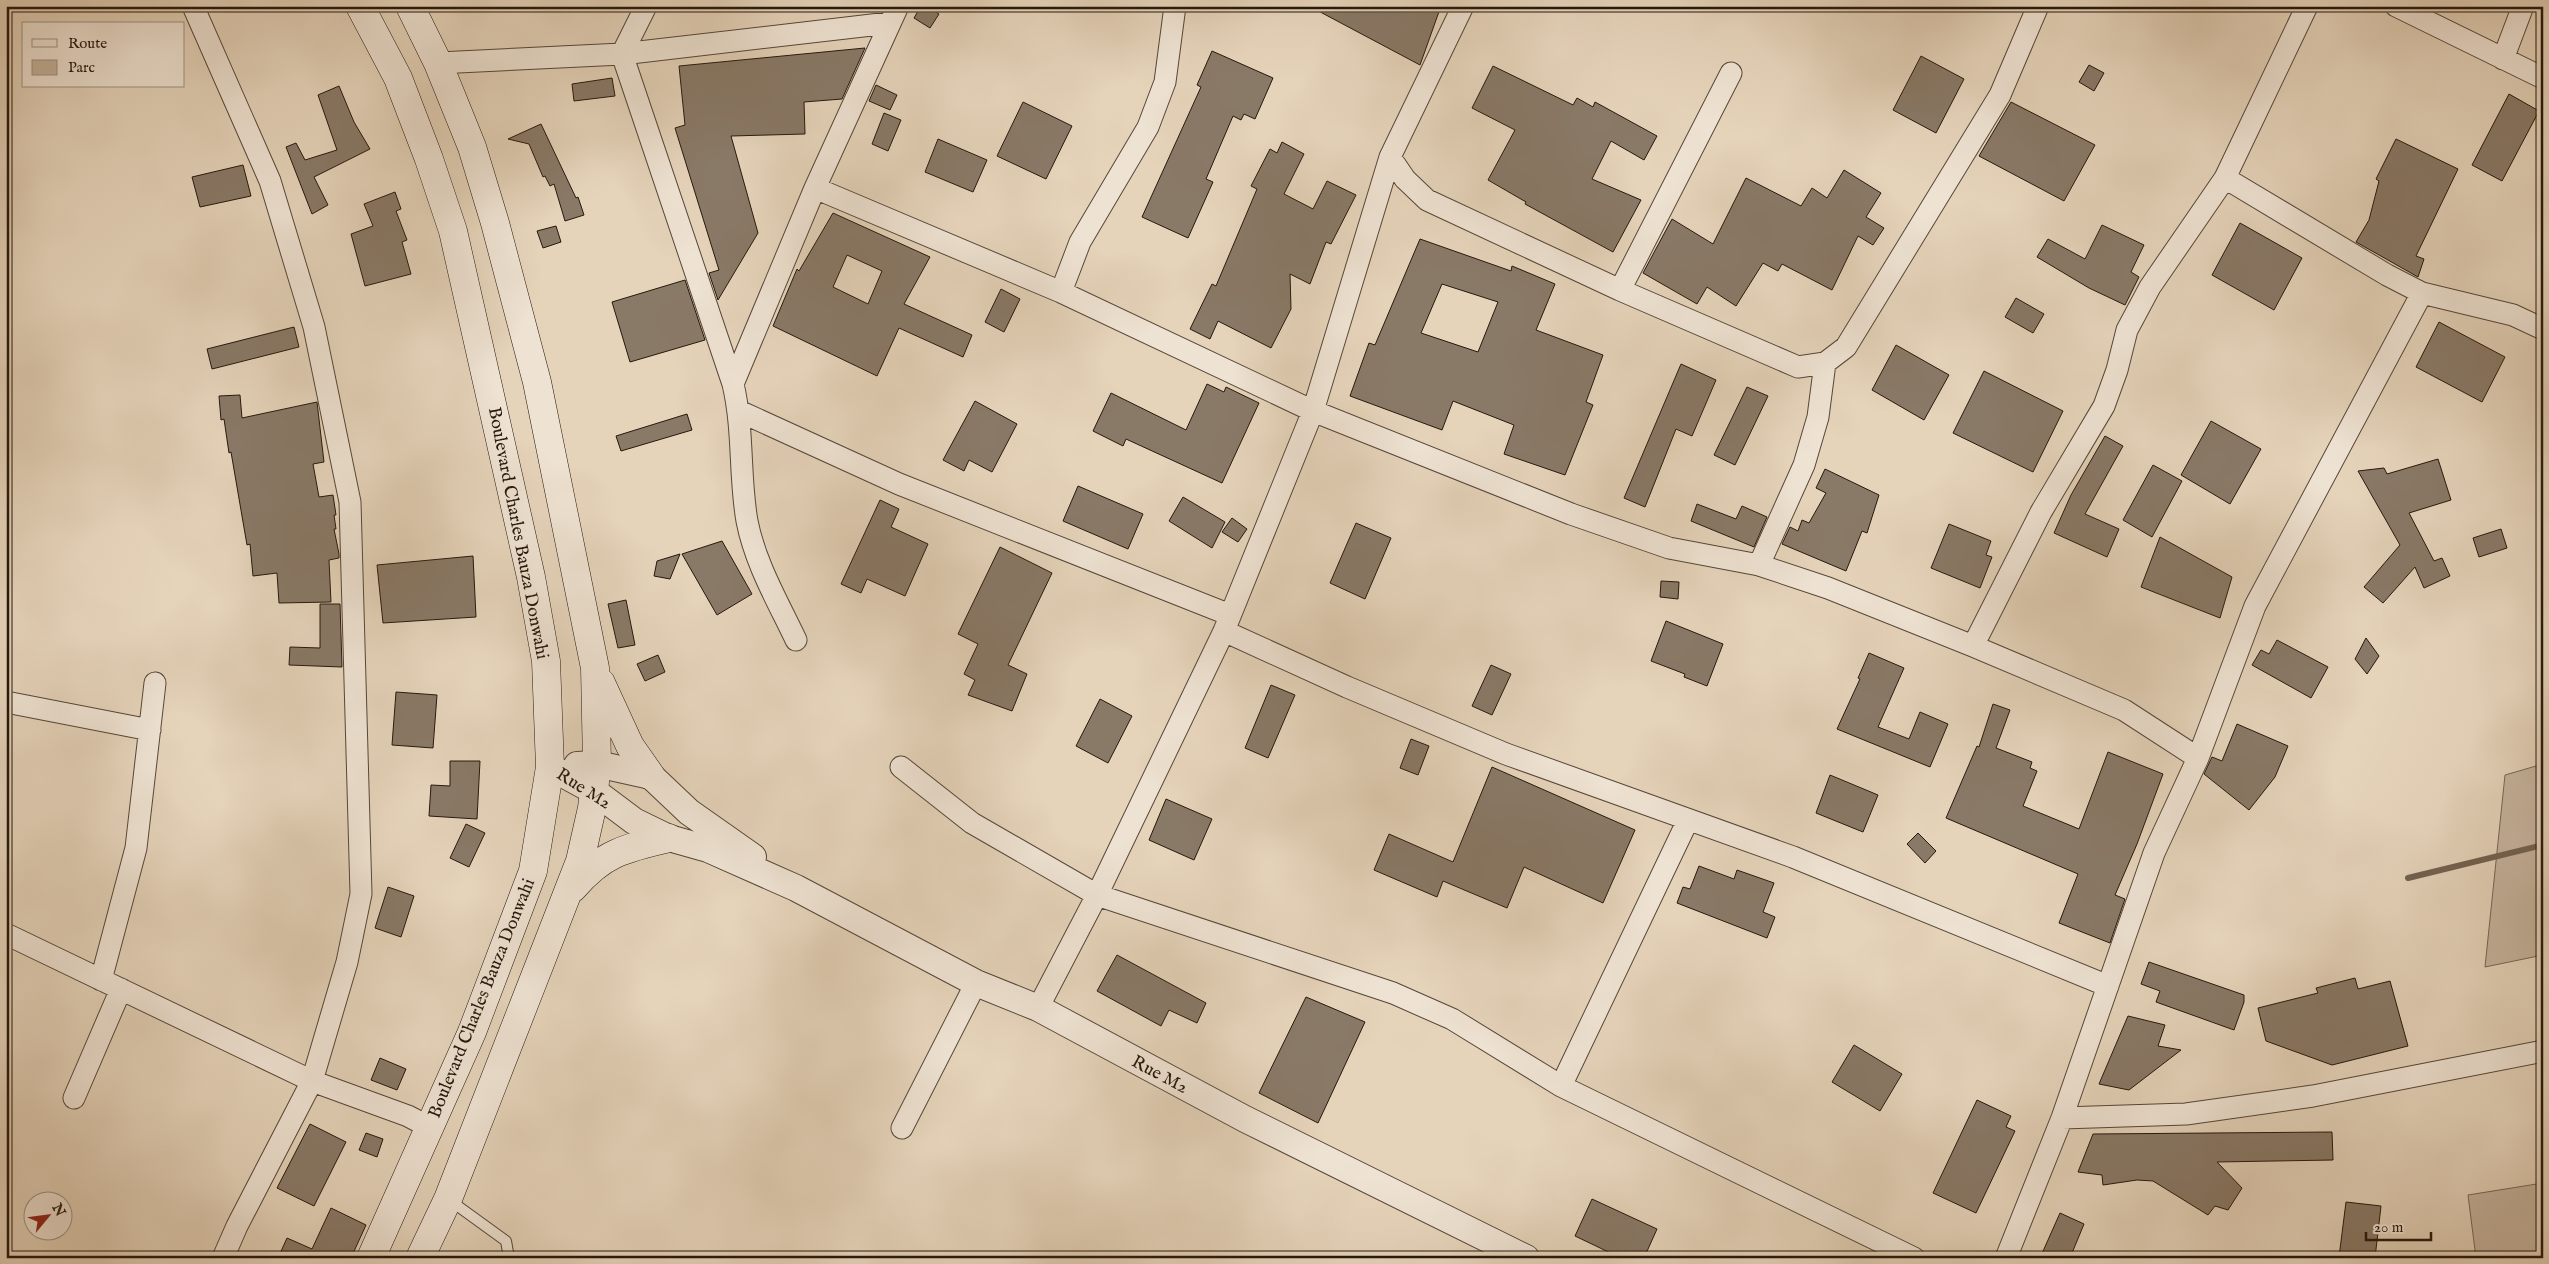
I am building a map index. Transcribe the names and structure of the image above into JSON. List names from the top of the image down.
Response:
{
  "streets": {
    "main road": ["Boulevard Charles Bauza Donwahi"],
    "street": ["Rue M2"]
  },
  "crossings": [
    ["Boulevard Charles Bauza Donwahi", "Rue M2"]
  ],
  "legend": ["Route", "Parc"],
  "scale_bar": "20 m",
  "north": "top right"
}
